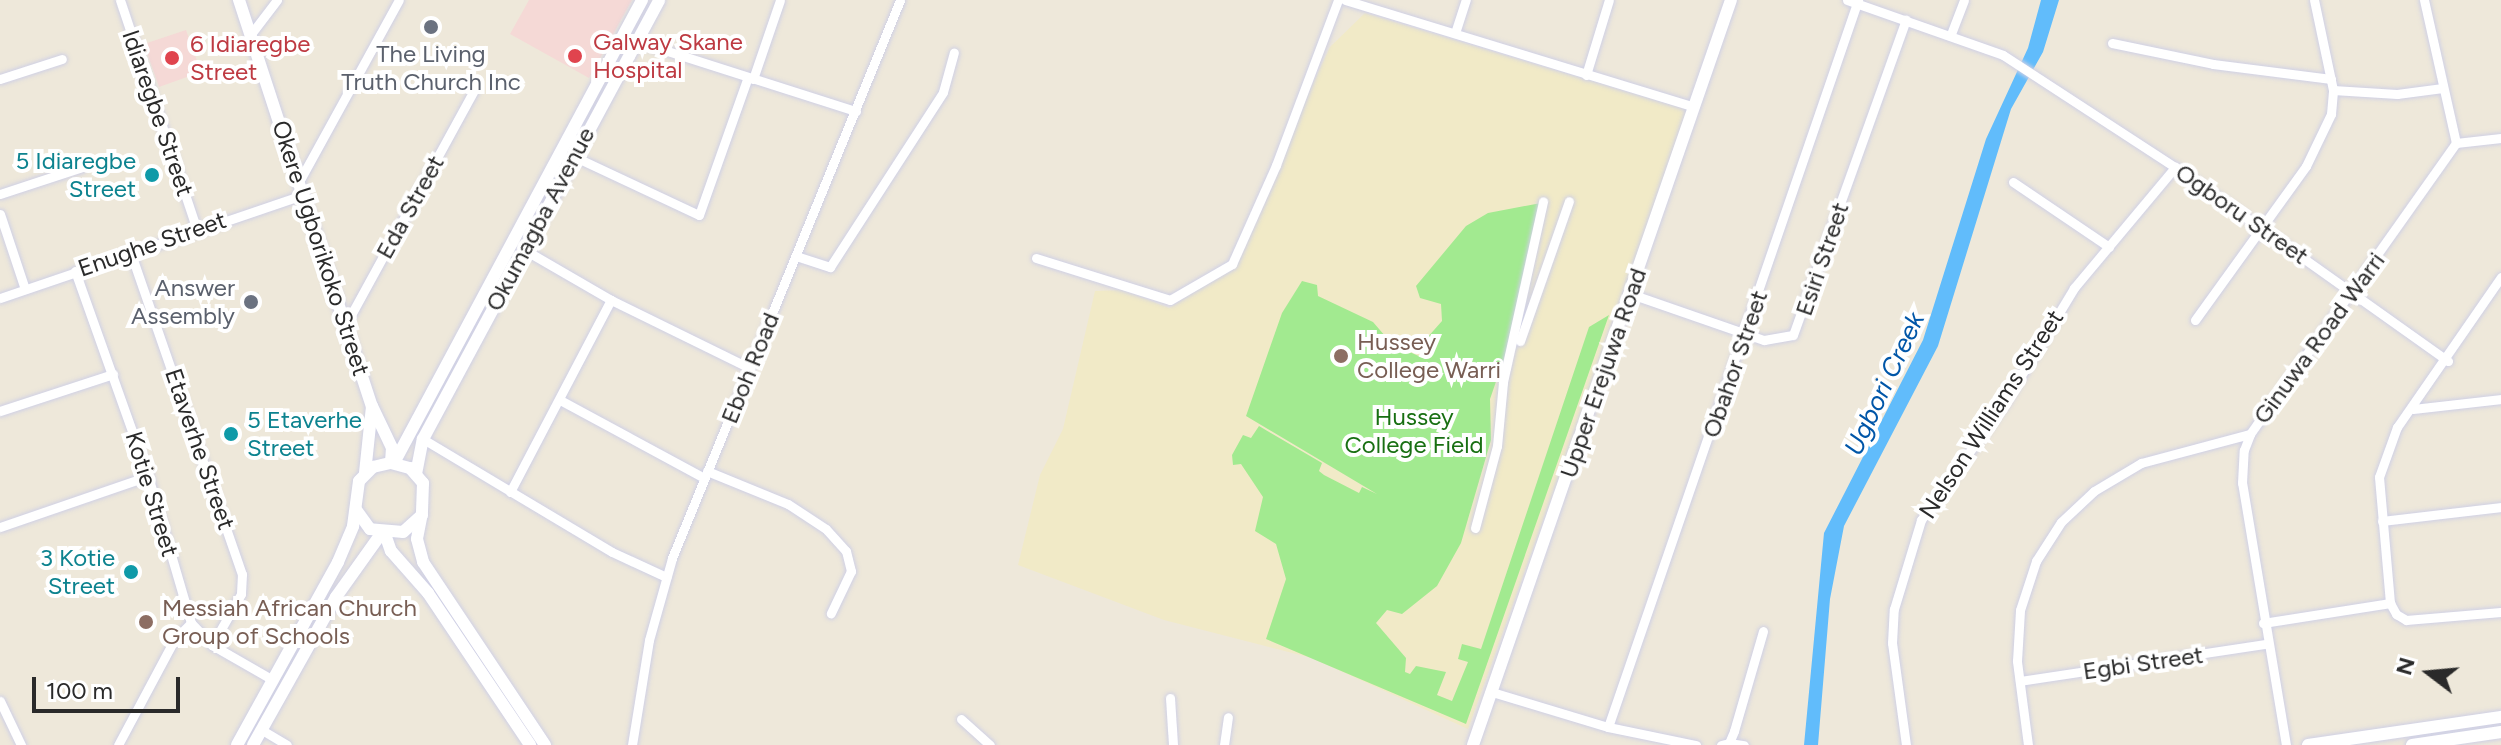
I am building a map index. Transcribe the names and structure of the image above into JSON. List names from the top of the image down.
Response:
{
  "streets": {
    "main road": ["Okumagba Avenue", "Okere Ugborikoko Street", "Upper Erejuwa Road"],
    "street": [
      "Idiaregbe Street",
      "Eda Street",
      "Ogboru Street",
      "Enughe Street",
      "Esiri Street",
      "Ginuwa Road Warri",
      "Obahor Street",
      "Eboh Road",
      "Nelson Williams Street",
      "Etaverhe Street",
      "Kotie Street",
      "Egbi Street"
    ]
  },
  "crossings": [
    ["Idiaregbe Street", "Enughe Street"],
    ["Eda Street", "Okere Ugborikoko Street"],
    ["Ogboru Street", "Esiri Street"],
    ["Ogboru Street", "Ginuwa Road Warri"],
    ["Ogboru Street", "Obahor Street"],
    ["Ogboru Street", "Nelson Williams Street"],
    ["Okumagba Avenue", "Okere Ugborikoko Street"],
    ["Enughe Street", "Okere Ugborikoko Street"],
    ["Enughe Street", "Etaverhe Street"],
    ["Enughe Street", "Kotie Street"],
    ["Esiri Street", "Obahor Street"],
    ["Esiri Street", "Upper Erejuwa Road"],
    ["Ginuwa Road Warri", "Egbi Street"],
    ["Etaverhe Street", "Kotie Street"]
  ],
  "water": ["Ugbori Creek"],
  "parks": ["Hussey College Field"],
  "places": [
    "The Living Truth Church Inc",
    "Galway Skane Hospital",
    "6 Idiaregbe Street",
    "5 Idiaregbe Street",
    "Answer Assembly",
    "Hussey College Warri",
    "5 Etaverhe Street",
    "3 Kotie Street",
    "Messiah African Church Group of Schools"
  ],
  "scale_bar": "100 m",
  "north": "left"
}
